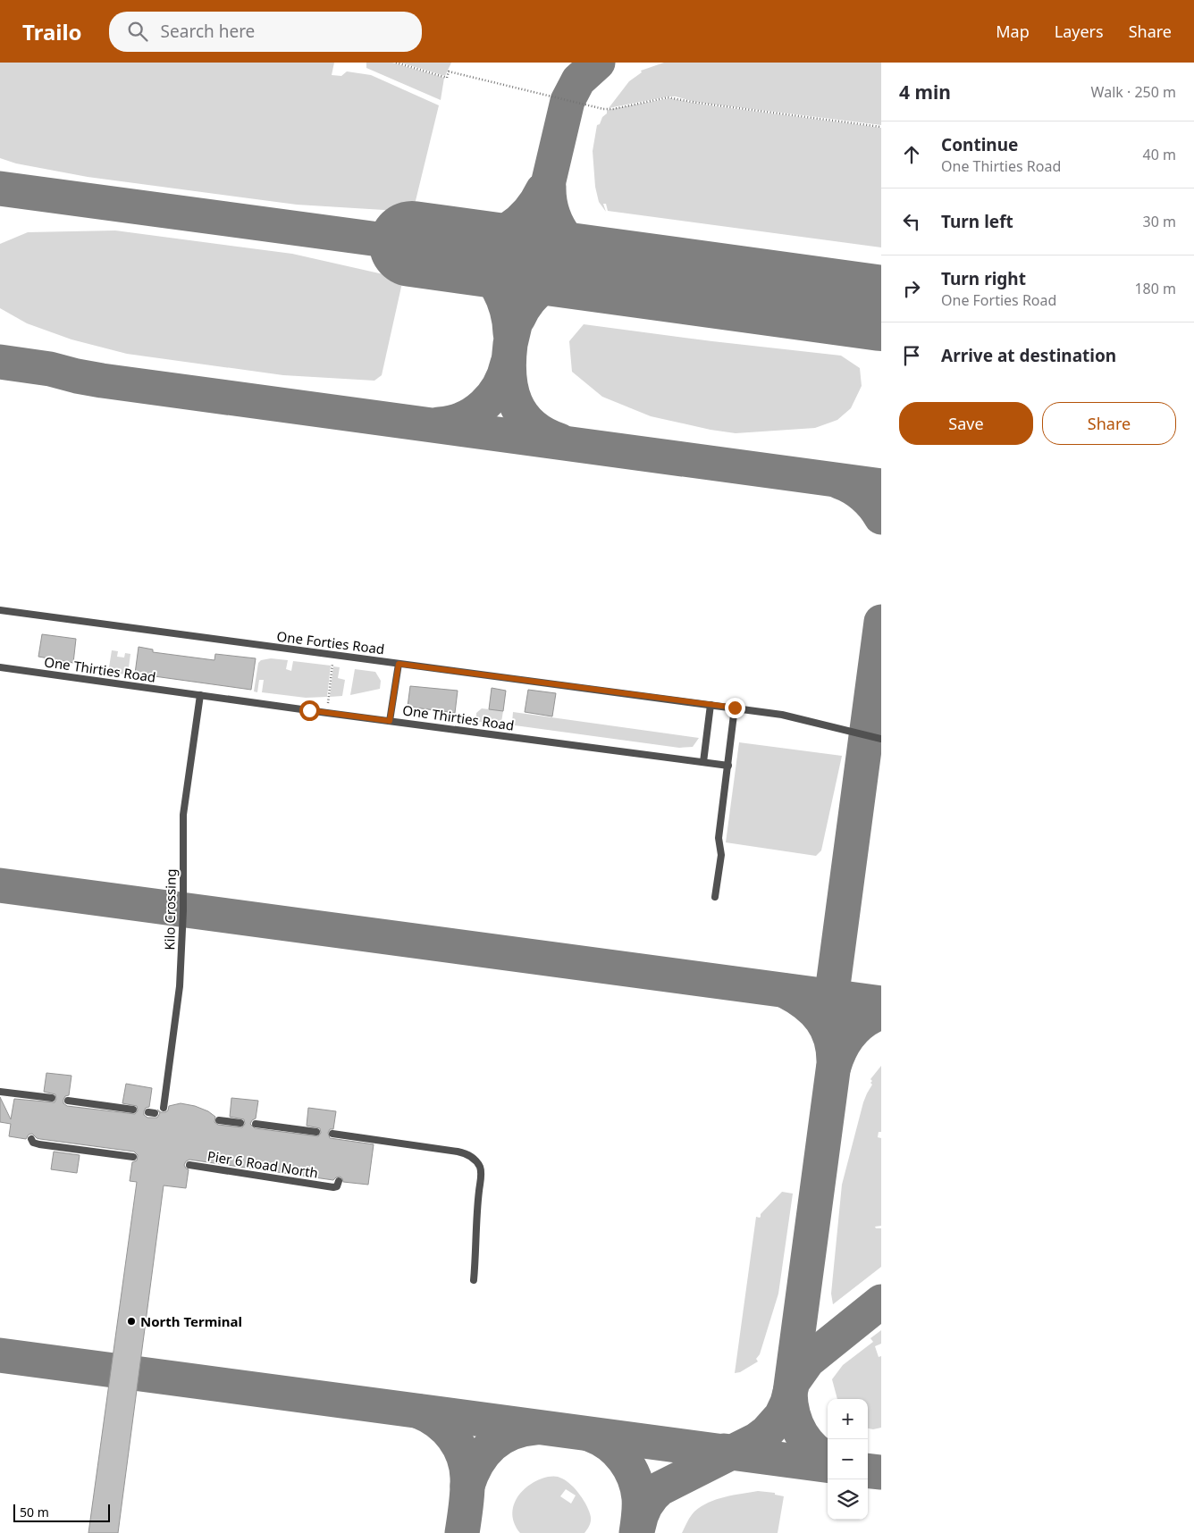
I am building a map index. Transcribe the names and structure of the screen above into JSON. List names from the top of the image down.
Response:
{
  "streets": {
    "lane": [
      "One Forties Road",
      "One Thirties Road",
      "Kilo Crossing",
      "Pier 6 Road North"
    ]
  },
  "crossings": [
    ["One Thirties Road", "Kilo Crossing"]
  ],
  "places": ["North Terminal"],
  "scale_bar": "50 m",
  "page": {
    "header": "Trailo",
    "search": "Search here",
    "nav": ["Map", "Layers", "Share"],
    "heading": ["4 min", "Walk · 250 m"],
    "list": [
      ["Continue", "One Thirties Road", "40 m"],
      ["Turn left", "30 m"],
      ["Turn right", "One Forties Road", "180 m"],
      "Arrive at destination"
    ],
    "buttons": ["Save", "Share"],
    "map_buttons": ["+", "−"],
    "scale": "50 m"
  }
}
